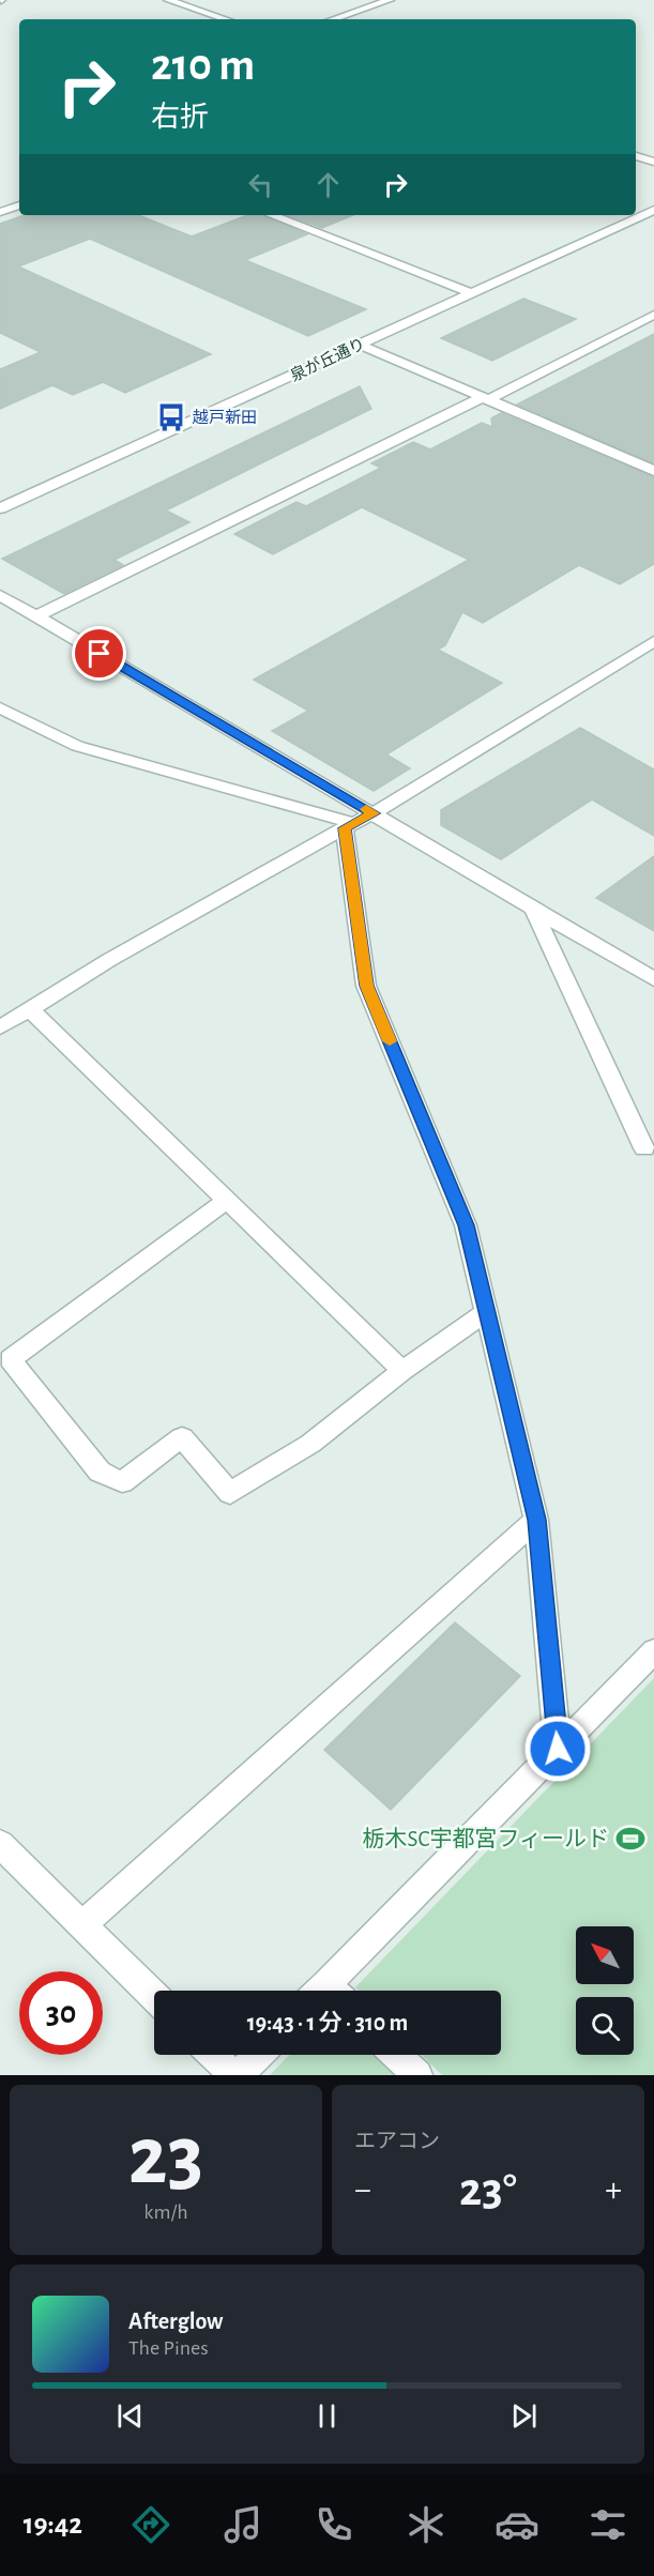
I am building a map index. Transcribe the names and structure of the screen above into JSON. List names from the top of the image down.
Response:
{
  "streets": {
    "street": ["泉が丘通り"]
  },
  "places": {
    "bus stop": ["越戸新田"],
    "sports": ["栃木SC宇都宮フィールド"]
  },
  "north": "top left",
  "page": {
    "turn": ["210 m", "右折"],
    "limit": "30",
    "trip": "19:43 · 1 分 · 310 m",
    "tile": [
      ["23", "km/h"],
      "エアコン"
    ],
    "heat": ["−", "23°", "+"],
    "song": ["Afterglow", "The Pines"],
    "tabs": "19:42"
  }
}
